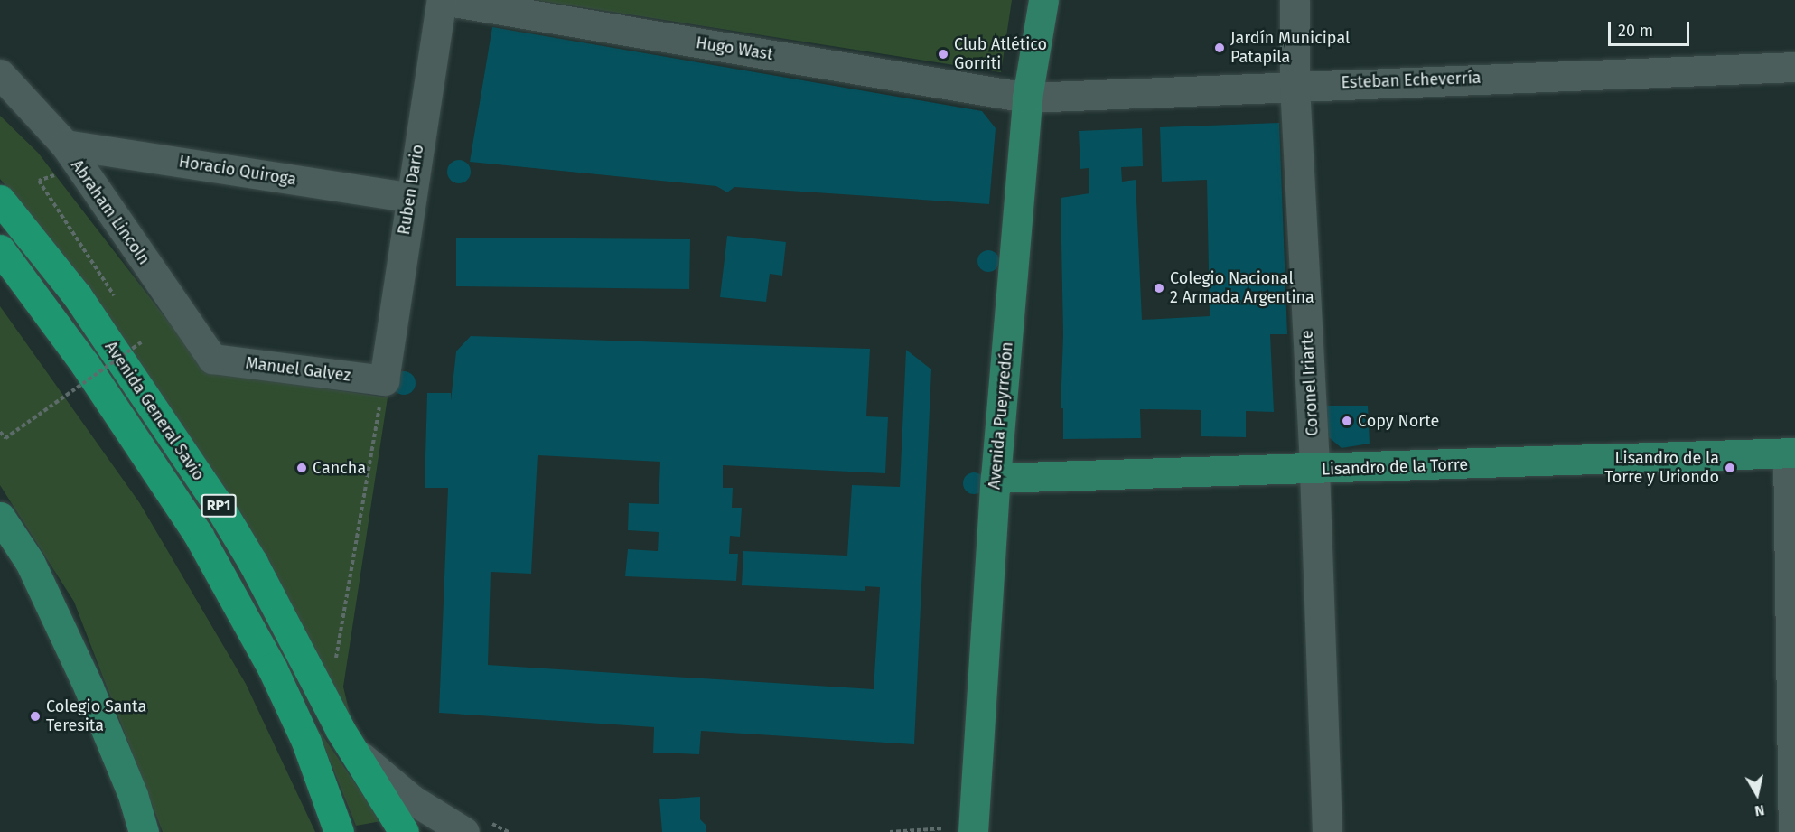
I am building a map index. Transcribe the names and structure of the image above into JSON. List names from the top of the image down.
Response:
{
  "streets": {
    "highway": ["Avenida General Savio", "RP1"],
    "main road": ["Avenida Pueyrredón", "Lisandro de la Torre"],
    "street": [
      "Hugo Wast",
      "Esteban Echeverría",
      "Horacio Quiroga",
      "Ruben Dario",
      "Abraham Lincoln",
      "Manuel Galvez",
      "Coronel Iriarte"
    ]
  },
  "crossings": [
    ["Hugo Wast", "Esteban Echeverría"],
    ["Hugo Wast", "Ruben Dario"],
    ["Hugo Wast", "Avenida Pueyrredón"],
    ["Esteban Echeverría", "Coronel Iriarte"],
    ["Esteban Echeverría", "Avenida Pueyrredón"],
    ["Horacio Quiroga", "Ruben Dario"],
    ["Horacio Quiroga", "Abraham Lincoln"],
    ["Ruben Dario", "Manuel Galvez"],
    ["Abraham Lincoln", "Manuel Galvez"],
    ["Coronel Iriarte", "Lisandro de la Torre"],
    ["Avenida General Savio", "RP1"],
    ["Avenida Pueyrredón", "Lisandro de la Torre"]
  ],
  "places": [
    "Jardín Municipal Patapila",
    "Club Atlético Gorriti",
    "Colegio Nacional 2 Armada Argentina",
    "Copy Norte",
    "Cancha",
    "Lisandro de la Torre y Uriondo",
    "Colegio Santa Teresita"
  ],
  "scale_bar": "20 m",
  "north": "bottom"
}
